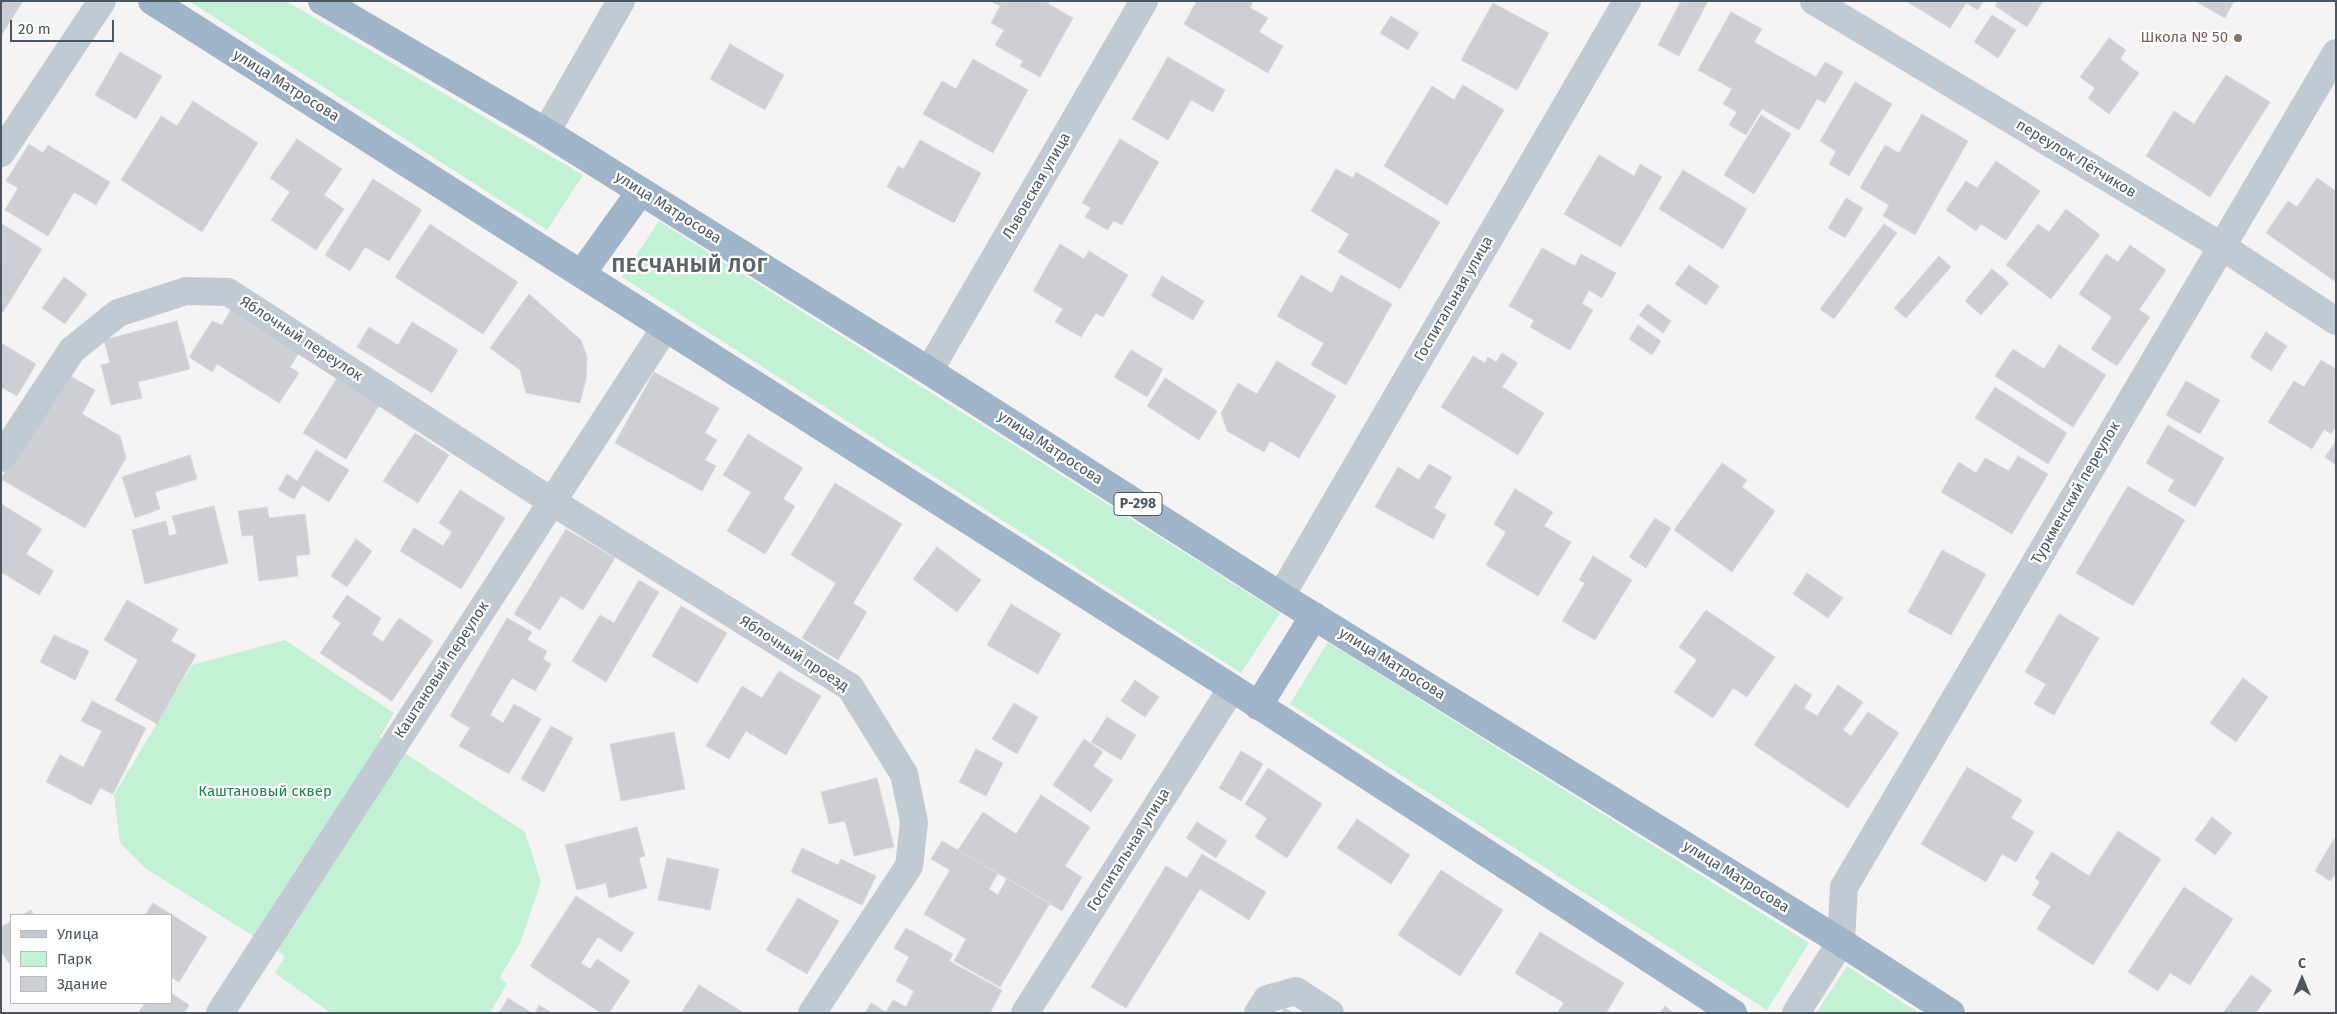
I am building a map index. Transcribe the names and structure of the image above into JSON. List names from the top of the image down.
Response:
{
  "streets": {
    "highway": ["улица Матросова", "Р-298"],
    "street": [
      "переулок Лётчиков",
      "Львовская улица",
      "Госпитальная улица",
      "Яблочный переулок",
      "Туркменский переулок",
      "Яблочный проезд",
      "Каштановый переулок"
    ]
  },
  "crossings": [
    ["улица Матросова", "Львовская улица"],
    ["улица Матросова", "Госпитальная улица"],
    ["улица Матросова", "Туркменский переулок"],
    ["улица Матросова", "Каштановый переулок"],
    ["переулок Лётчиков", "Туркменский переулок"],
    ["Яблочный переулок", "Яблочный проезд"],
    ["Яблочный переулок", "Каштановый переулок"],
    ["Яблочный проезд", "Каштановый переулок"]
  ],
  "districts": ["ПЕСЧАНЫЙ ЛОГ"],
  "parks": ["Каштановый сквер"],
  "places": ["Школа № 50"],
  "legend": ["Улица", "Парк", "Здание"],
  "scale_bar": "20 m",
  "north": "top"
}
